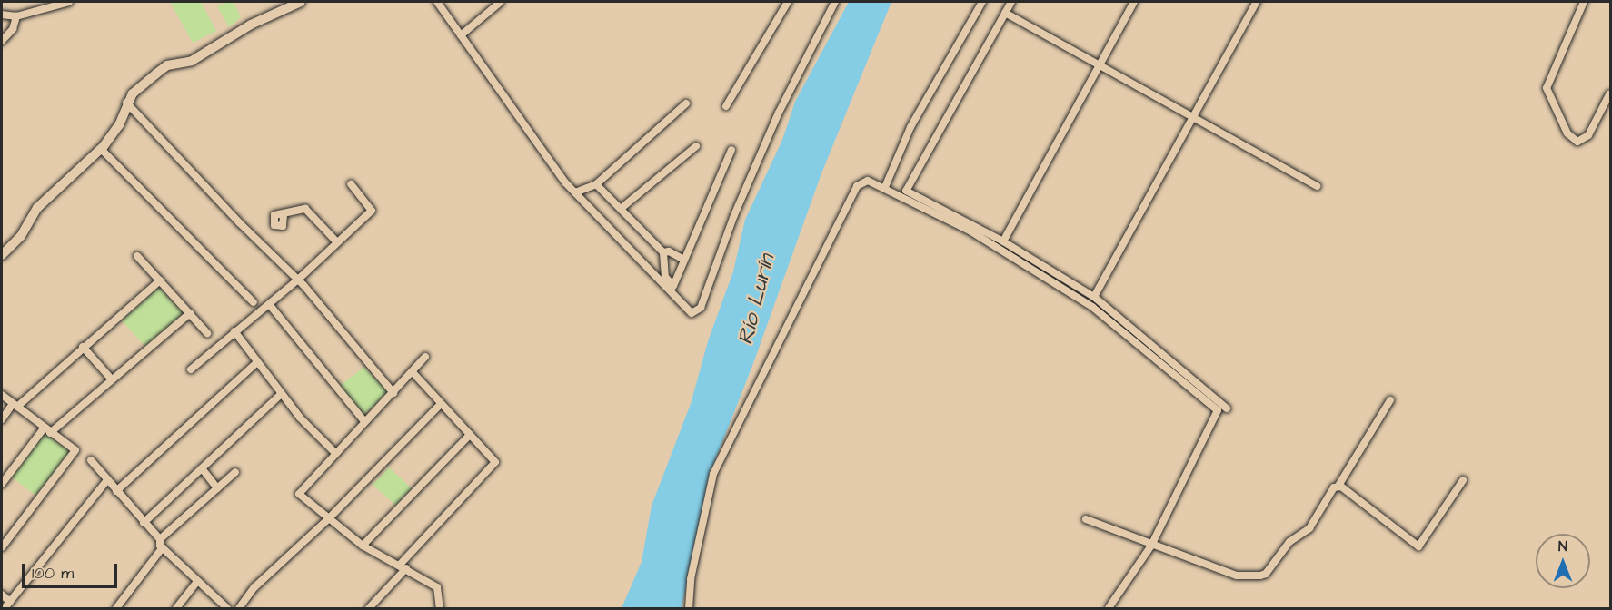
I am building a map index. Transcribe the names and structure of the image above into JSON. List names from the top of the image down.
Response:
{
  "water": ["Río Lurín"],
  "scale_bar": "100 m",
  "north": "top"
}
